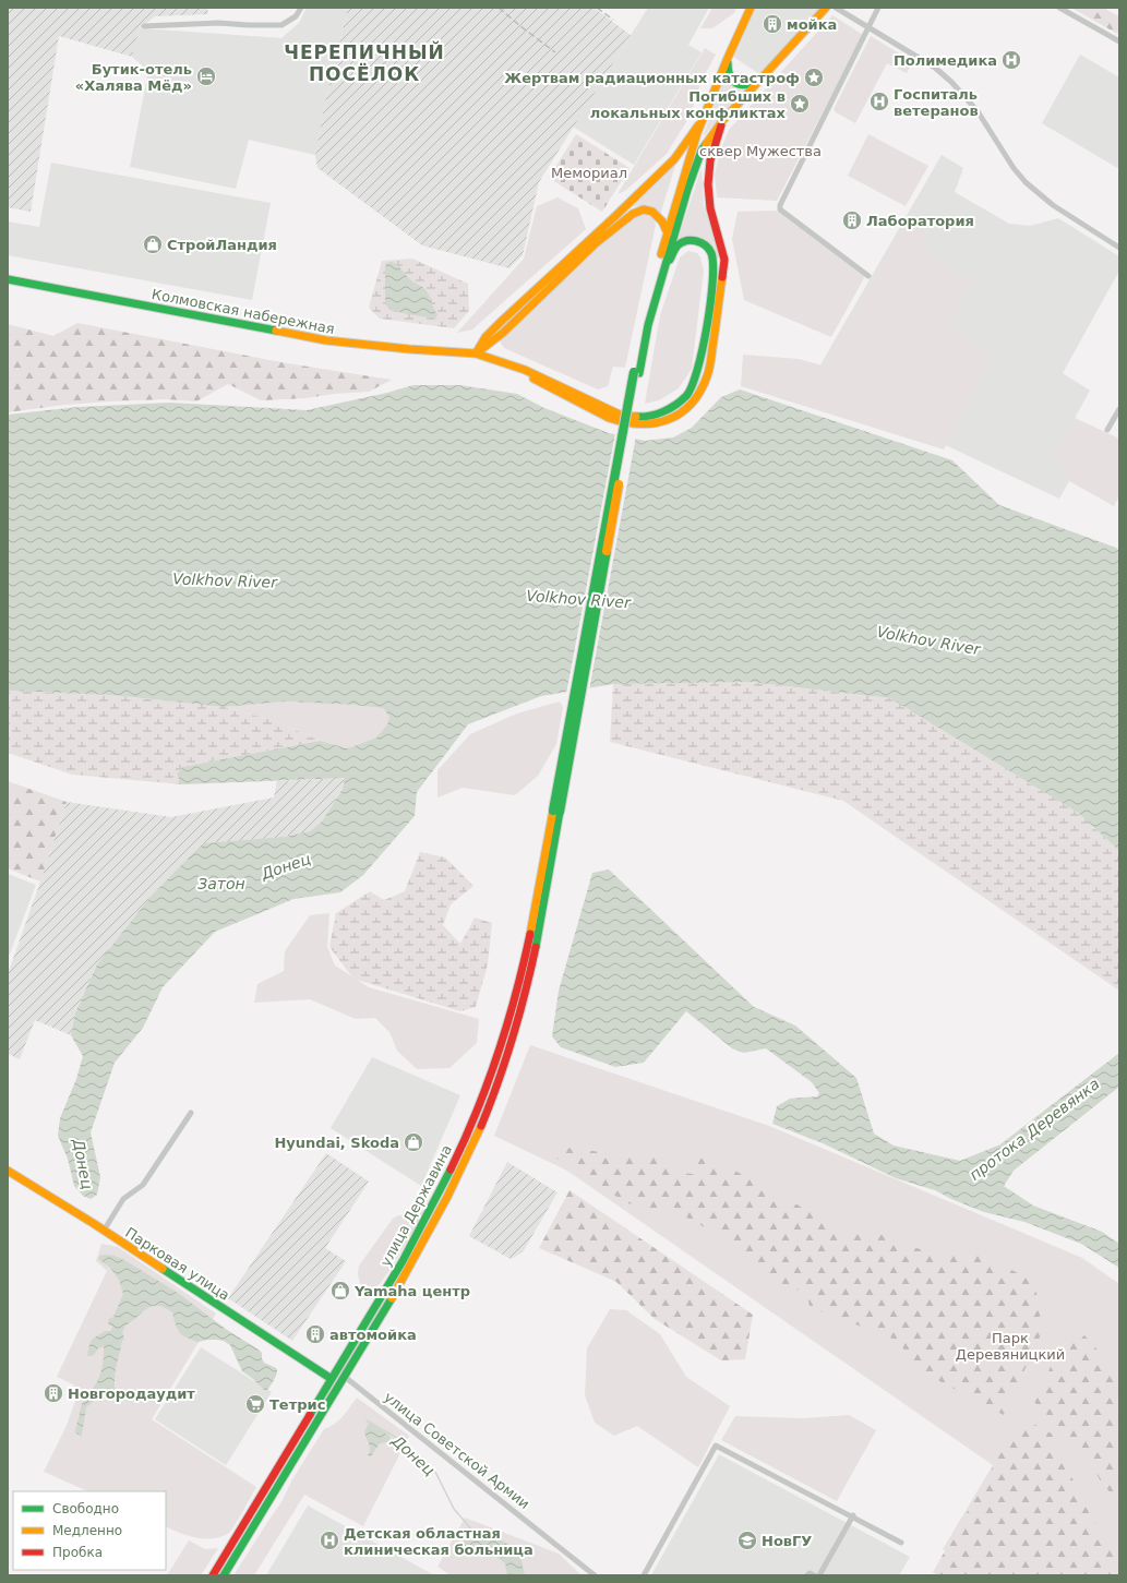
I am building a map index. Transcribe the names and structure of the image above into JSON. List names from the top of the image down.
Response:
{
  "streets": {
    "main road": ["Колмовская набережная", "улица Державина", "Парковая улица"],
    "street": ["улица Советской Армии"]
  },
  "crossings": [
    ["улица Державина", "Парковая улица"],
    ["улица Державина", "улица Советской Армии"]
  ],
  "districts": ["ЧЕРЕПИЧНЫЙ ПОСЁЛОК"],
  "water": [
    "Volkhov River",
    "Донец",
    "Затон",
    "протока Деревянка"
  ],
  "parks": ["сквер Мужества", "Мемориал", "Парк Деревяницкий"],
  "places": {
    "building": [
      "мойка",
      "Лаборатория",
      "автомойка",
      "Новгородаудит"
    ],
    "hospital": ["Полимедика", "Госпиталь ветеранов", "Детская областная клиническая больница"],
    "hotel": ["Бутик-отель «Халява Мёд»"],
    "place": ["Жертвам радиационных катастроф", "Погибших в локальных конфликтах"],
    "shop": ["СтройЛандия", "Hyundai, Skoda", "Yamaha центр"],
    "supermarket": ["Тетрис"],
    "school or university": ["НовГУ"]
  },
  "legend": ["Свободно", "Медленно", "Пробка"]
}
